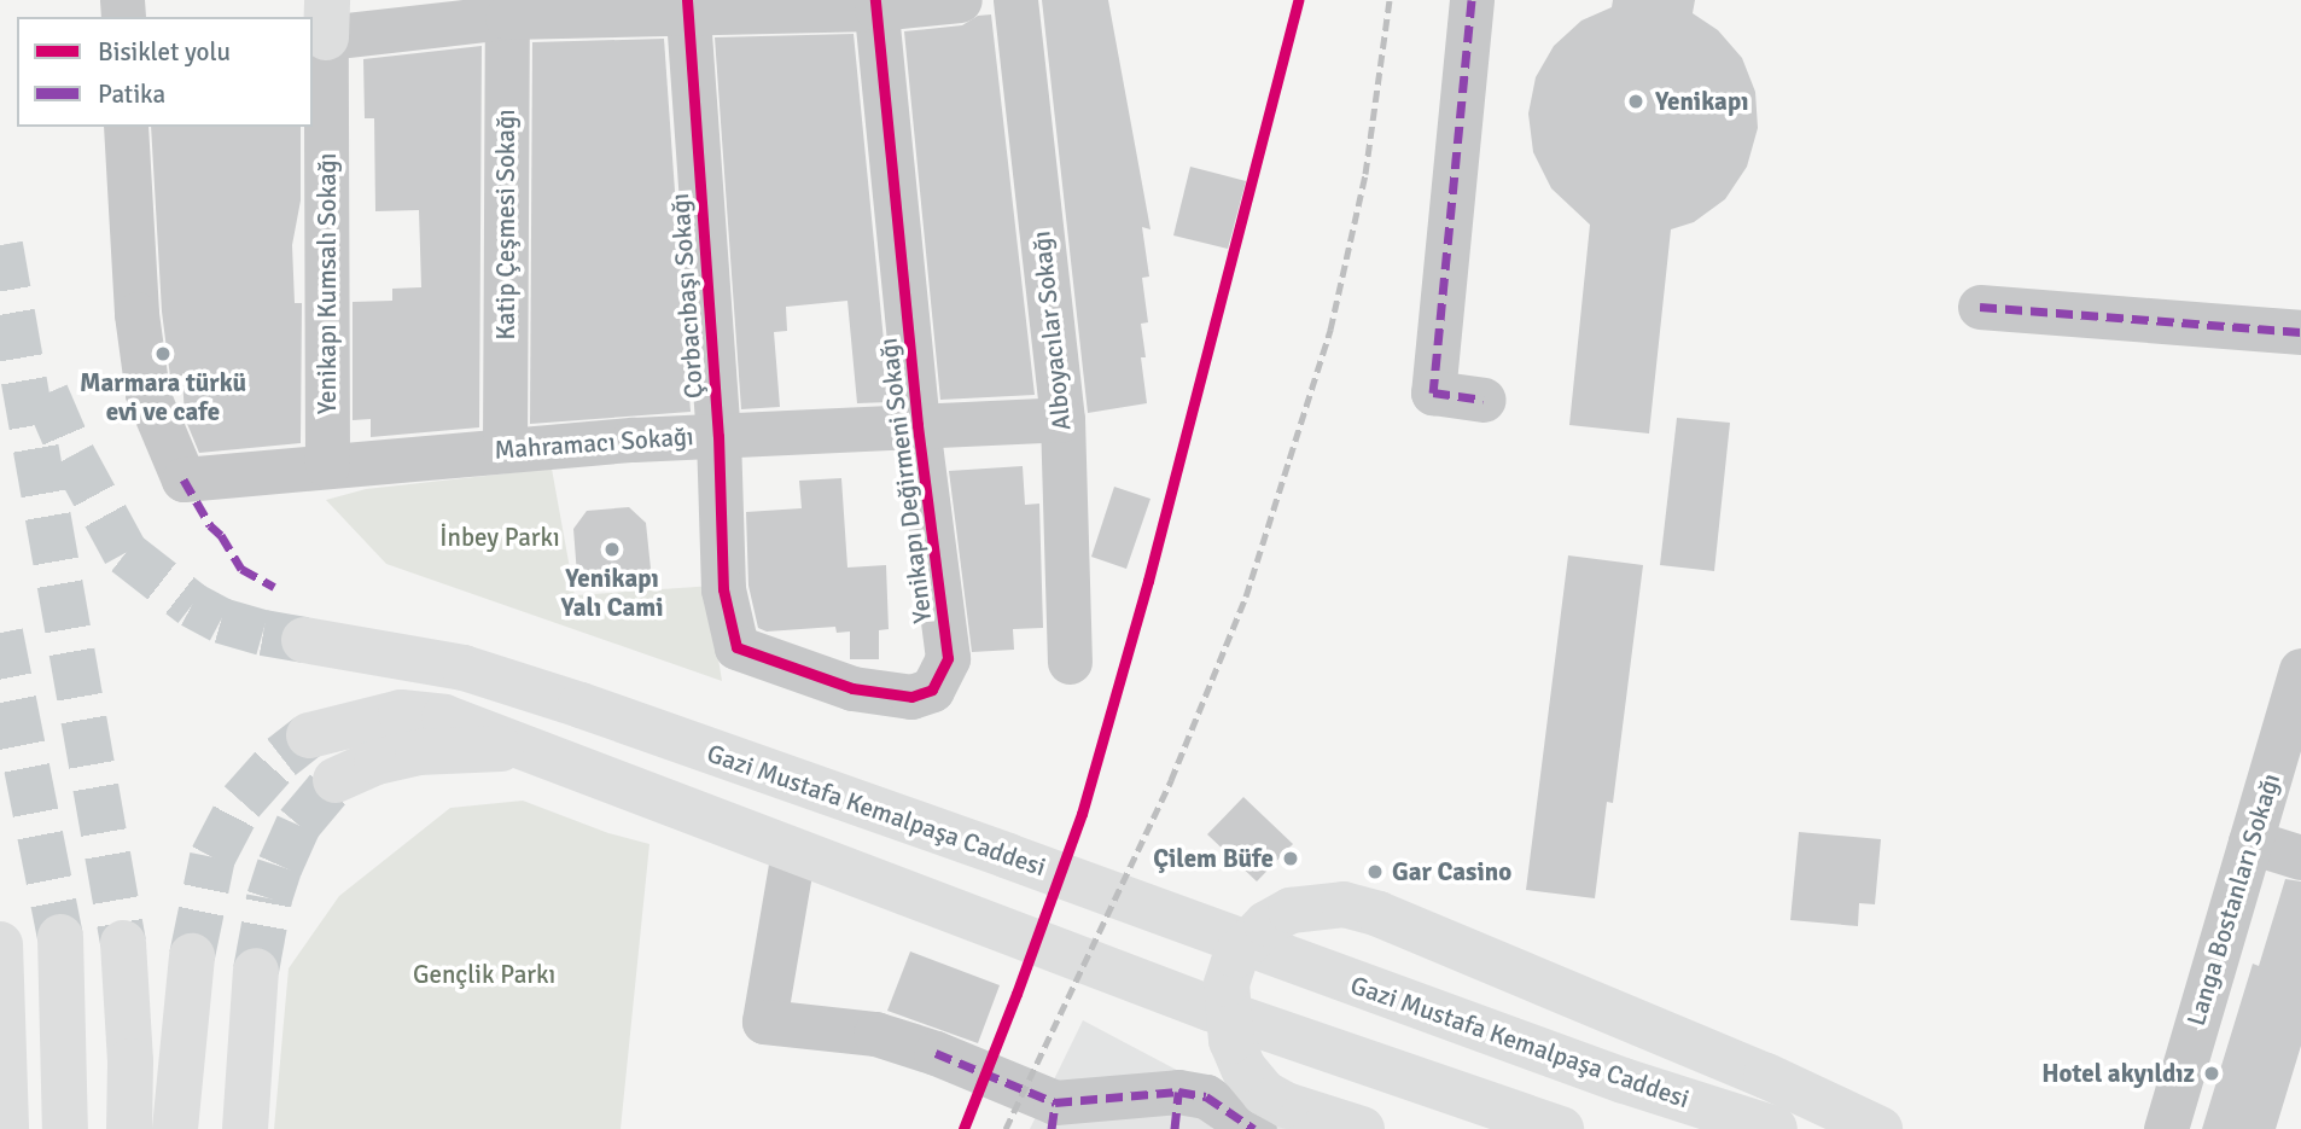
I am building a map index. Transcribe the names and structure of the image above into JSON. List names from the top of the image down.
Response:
{
  "streets": {
    "main road": ["Gazi Mustafa Kemalpaşa Caddesi"],
    "street": [
      "Katip Çeşmesi Sokağı",
      "Yenikapı Kumsalı Sokağı",
      "Çorbacıbaşı Sokağı",
      "Alboyacılar Sokağı",
      "Mahramacı Sokağı",
      "Yenikapı Değirmeni Sokağı",
      "Langa Bostanları Sokağı"
    ]
  },
  "crossings": [
    ["Katip Çeşmesi Sokağı", "Mahramacı Sokağı"],
    ["Yenikapı Kumsalı Sokağı", "Mahramacı Sokağı"],
    ["Çorbacıbaşı Sokağı", "Mahramacı Sokağı"],
    ["Çorbacıbaşı Sokağı", "Yenikapı Değirmeni Sokağı"],
    ["Alboyacılar Sokağı", "Mahramacı Sokağı"],
    ["Mahramacı Sokağı", "Yenikapı Değirmeni Sokağı"]
  ],
  "parks": ["İnbey Parkı", "Gençlik Parkı"],
  "places": [
    "Yenikapı",
    "Marmara türkü evi ve cafe",
    "Yenikapı Yalı Cami",
    "Çilem Büfe",
    "Gar Casino",
    "Hotel akyıldız"
  ],
  "legend": ["Bisiklet yolu", "Patika"]
}
